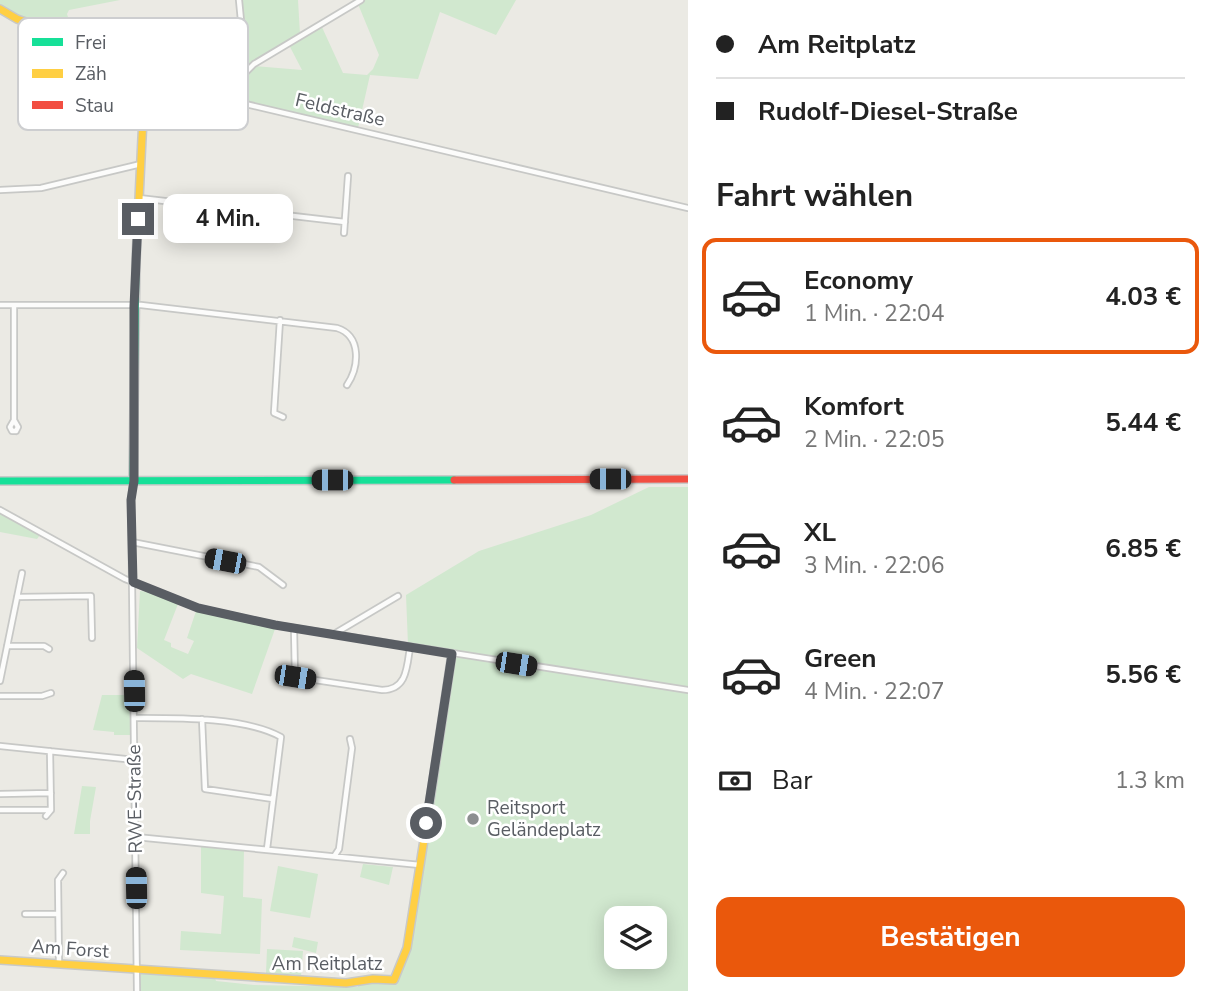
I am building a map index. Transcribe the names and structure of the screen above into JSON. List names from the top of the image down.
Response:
{
  "streets": {
    "street": [
      "Feldstraße",
      "RWE-Straße",
      "Am Forst",
      "Am Reitplatz"
    ]
  },
  "crossings": [
    ["RWE-Straße", "Am Forst"],
    ["RWE-Straße", "Am Reitplatz"],
    ["Am Forst", "Am Reitplatz"]
  ],
  "places": ["Reitsport Geländeplatz"],
  "legend": ["Frei", "Zäh", "Stau"],
  "page": {
    "banner": ["Am Reitplatz", "Rudolf-Diesel-Straße"],
    "heading": "Fahrt wählen",
    "bubble": "4 Min.",
    "list": [
      {
        "name": "Economy",
        "note": "1 Min. · 22:04",
        "value": "4.03 €"
      },
      {
        "name": "Komfort",
        "note": "2 Min. · 22:05",
        "value": "5.44 €"
      },
      {
        "name": "XL",
        "note": "3 Min. · 22:06",
        "value": "6.85 €"
      },
      {
        "name": "Green",
        "note": "4 Min. · 22:07",
        "value": "5.56 €"
      }
    ],
    "pay": ["Bar", "1.3 km"],
    "buttons": "Bestätigen"
  }
}
